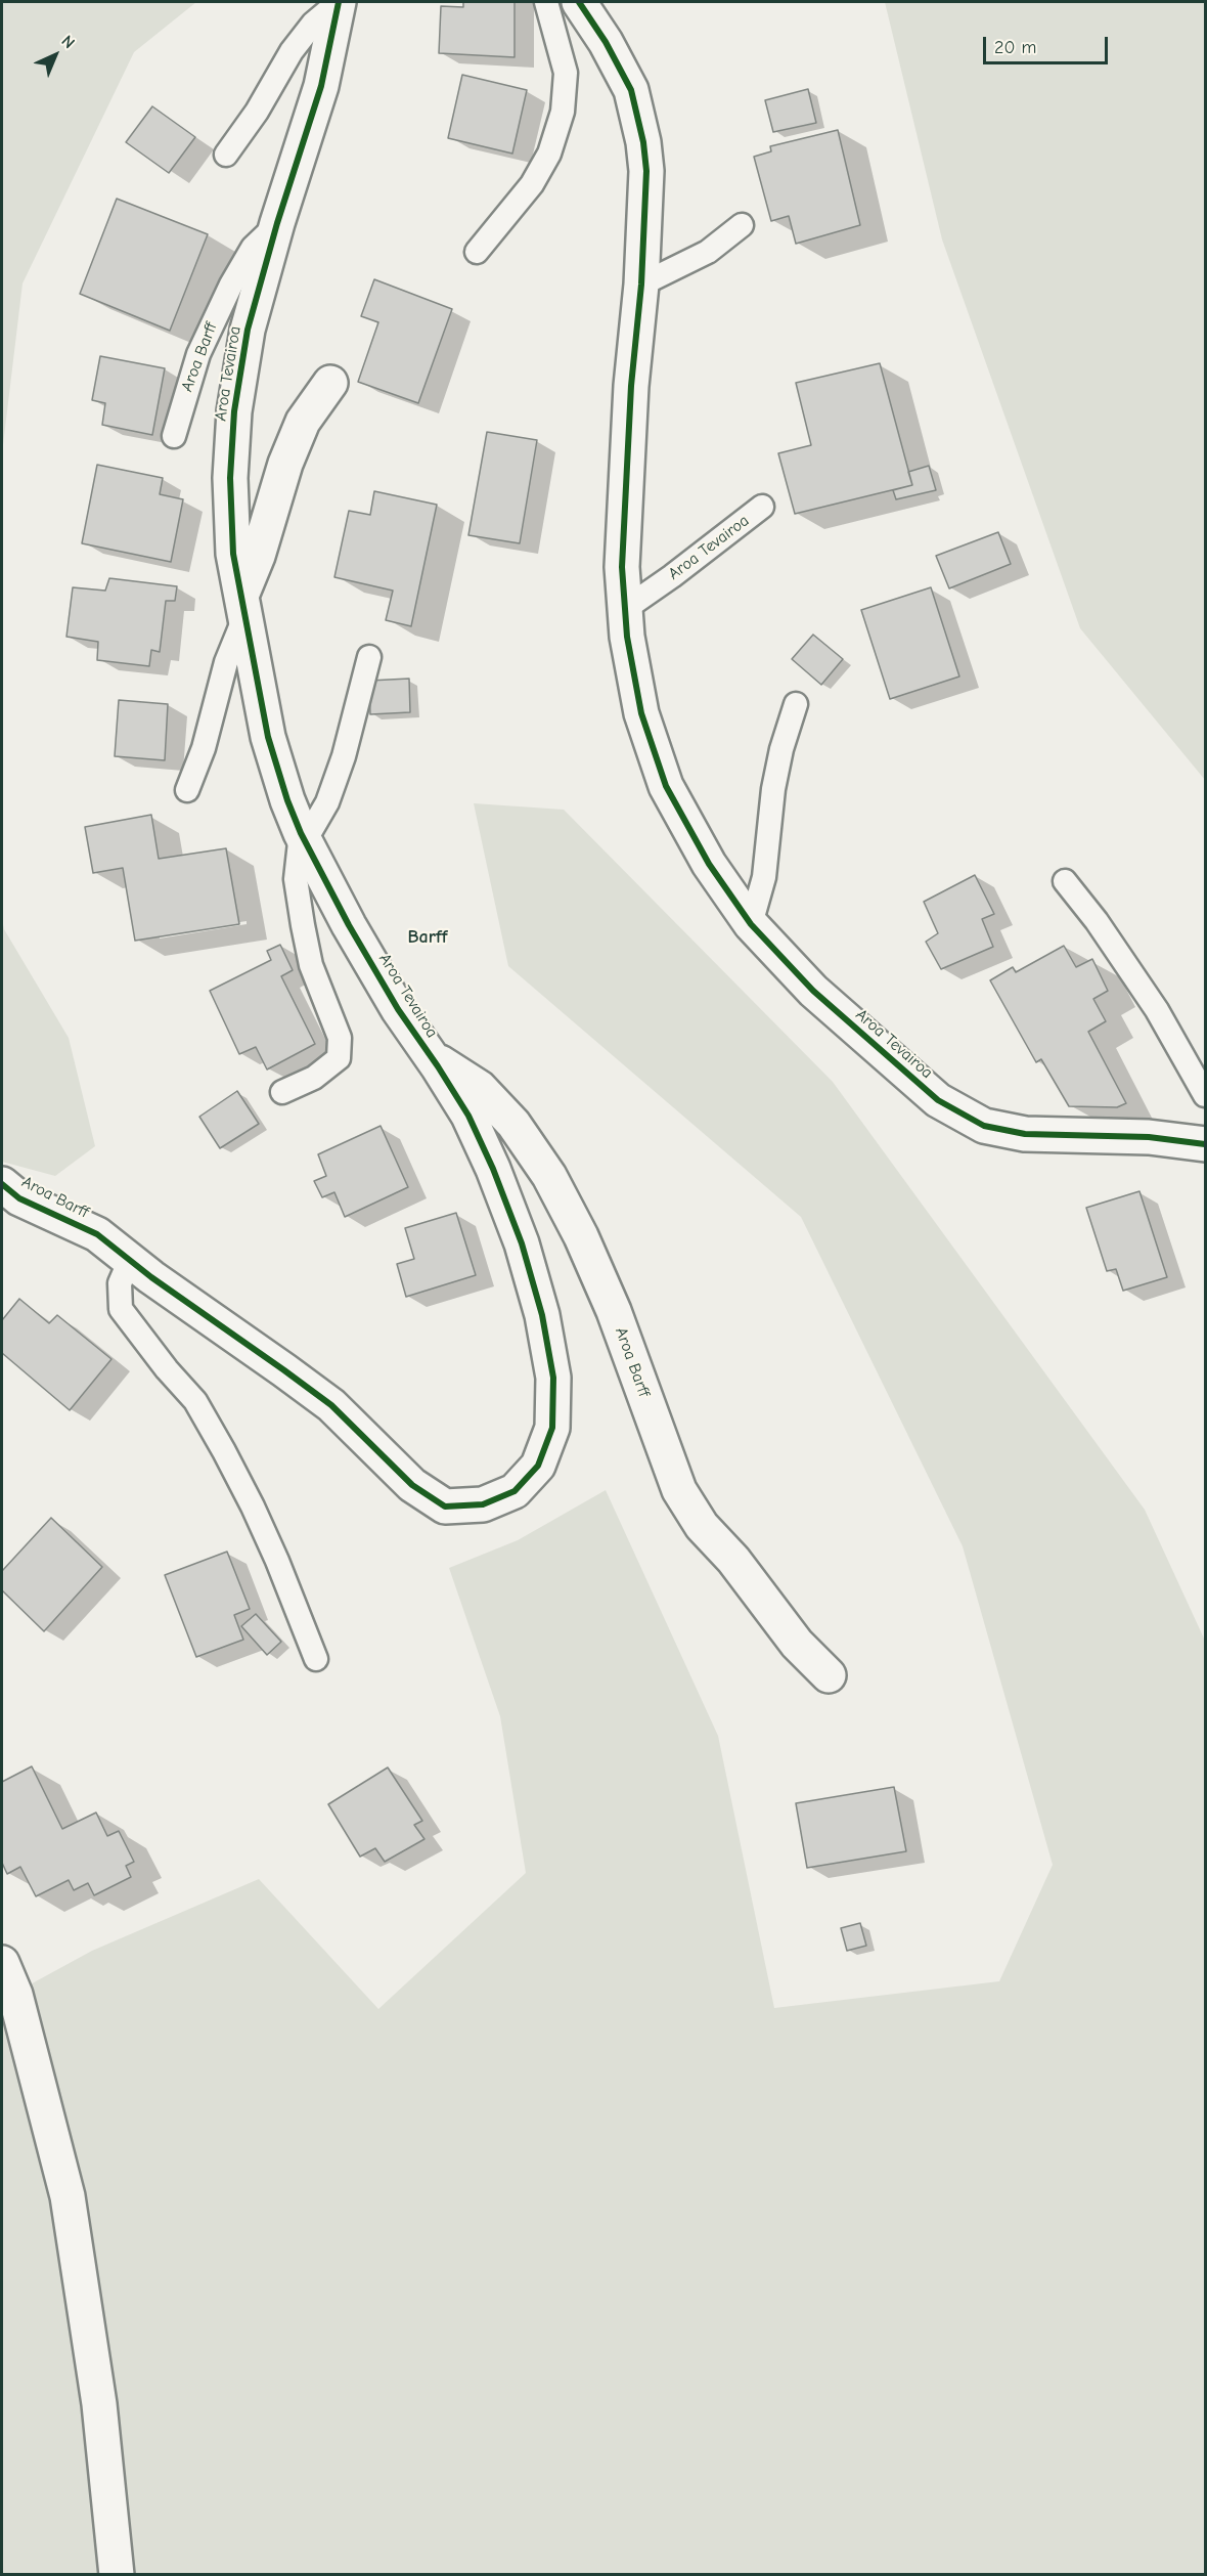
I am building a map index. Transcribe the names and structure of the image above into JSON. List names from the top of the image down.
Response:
{
  "streets": {
    "street": ["Aroa Barff", "Aroa Tevairoa"]
  },
  "crossings": [
    ["Aroa Barff", "Aroa Tevairoa"]
  ],
  "districts": ["Barff"],
  "scale_bar": "20 m",
  "north": "top right"
}
